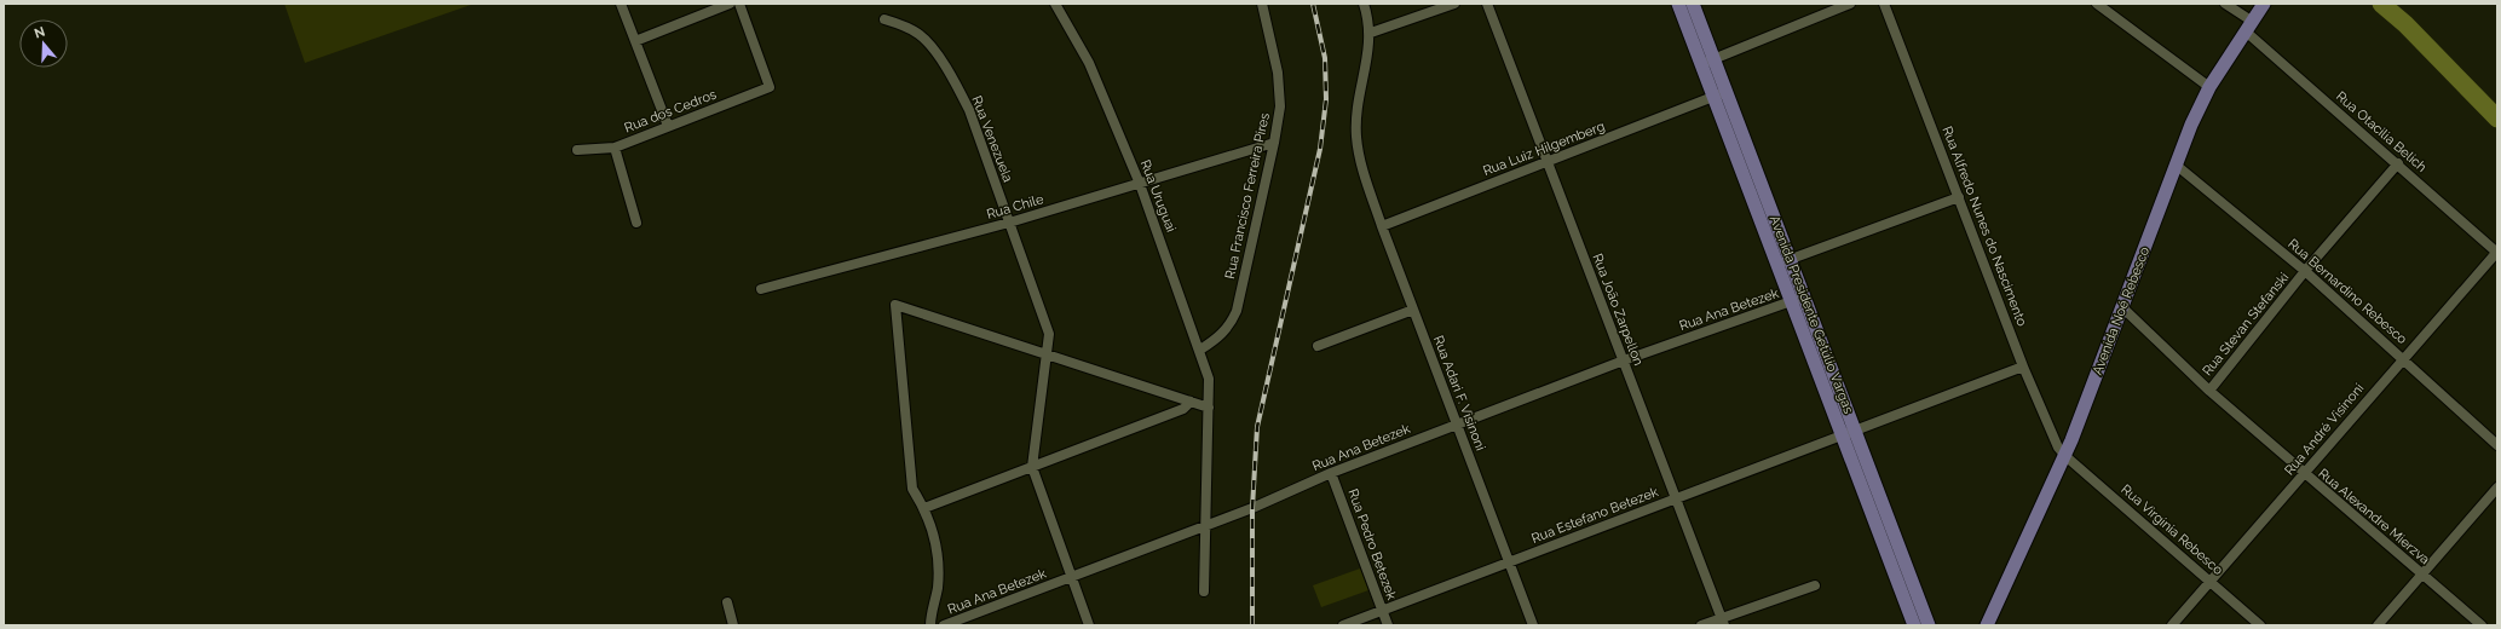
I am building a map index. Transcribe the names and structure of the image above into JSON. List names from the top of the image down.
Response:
{
  "streets": {
    "main road": ["Avenida Noé Rebesco", "Avenida Presidente Getúlio Vargas"],
    "street": [
      "Rua dos Cedros",
      "Rua Otacilia Belich",
      "Rua Venezuela",
      "Rua Luiz Hilgemberg",
      "Rua Uruguai",
      "Rua Francisco Ferreira Pires",
      "Rua Chile",
      "Rua Alfredo Nunes do Nascimento",
      "Rua Bernardino Rebesco",
      "Rua João Zarpellon",
      "Rua Ana Betezek",
      "Rua Stevan Stefanski",
      "Rua Adari F. Visinoni",
      "Rua André Visinoni",
      "Rua Estefano Betezek",
      "Rua Alexandre Mierzva",
      "Rua Virginia Rebesco",
      "Rua Pedro Betezek"
    ]
  },
  "crossings": [
    ["Rua Otacilia Belich", "Avenida Noé Rebesco"],
    ["Rua Otacilia Belich", "Rua Stevan Stefanski"],
    ["Rua Otacilia Belich", "Rua André Visinoni"],
    ["Rua Venezuela", "Rua Chile"],
    ["Rua Luiz Hilgemberg", "Rua João Zarpellon"],
    ["Rua Luiz Hilgemberg", "Avenida Presidente Getúlio Vargas"],
    ["Rua Luiz Hilgemberg", "Rua Adari F. Visinoni"],
    ["Rua Uruguai", "Rua Francisco Ferreira Pires"],
    ["Rua Uruguai", "Rua Chile"],
    ["Rua Uruguai", "Rua Ana Betezek"],
    ["Rua Francisco Ferreira Pires", "Rua Chile"],
    ["Rua Alfredo Nunes do Nascimento", "Avenida Noé Rebesco"],
    ["Rua Alfredo Nunes do Nascimento", "Rua Estefano Betezek"],
    ["Rua Alfredo Nunes do Nascimento", "Rua Virginia Rebesco"],
    ["Rua Bernardino Rebesco", "Avenida Noé Rebesco"],
    ["Rua Bernardino Rebesco", "Rua Stevan Stefanski"],
    ["Rua Bernardino Rebesco", "Rua André Visinoni"],
    ["Rua João Zarpellon", "Rua Ana Betezek"],
    ["Rua João Zarpellon", "Rua Estefano Betezek"],
    ["Rua Ana Betezek", "Avenida Presidente Getúlio Vargas"],
    ["Rua Ana Betezek", "Rua Adari F. Visinoni"],
    ["Rua Ana Betezek", "Rua Pedro Betezek"],
    ["Avenida Noé Rebesco", "Rua Alexandre Mierzva"],
    ["Avenida Noé Rebesco", "Rua Virginia Rebesco"],
    ["Avenida Presidente Getúlio Vargas", "Rua Estefano Betezek"],
    ["Rua Stevan Stefanski", "Rua Alexandre Mierzva"],
    ["Rua Adari F. Visinoni", "Rua Estefano Betezek"],
    ["Rua André Visinoni", "Rua Alexandre Mierzva"],
    ["Rua André Visinoni", "Rua Virginia Rebesco"],
    ["Rua Estefano Betezek", "Rua Pedro Betezek"]
  ],
  "north": "top"
}
